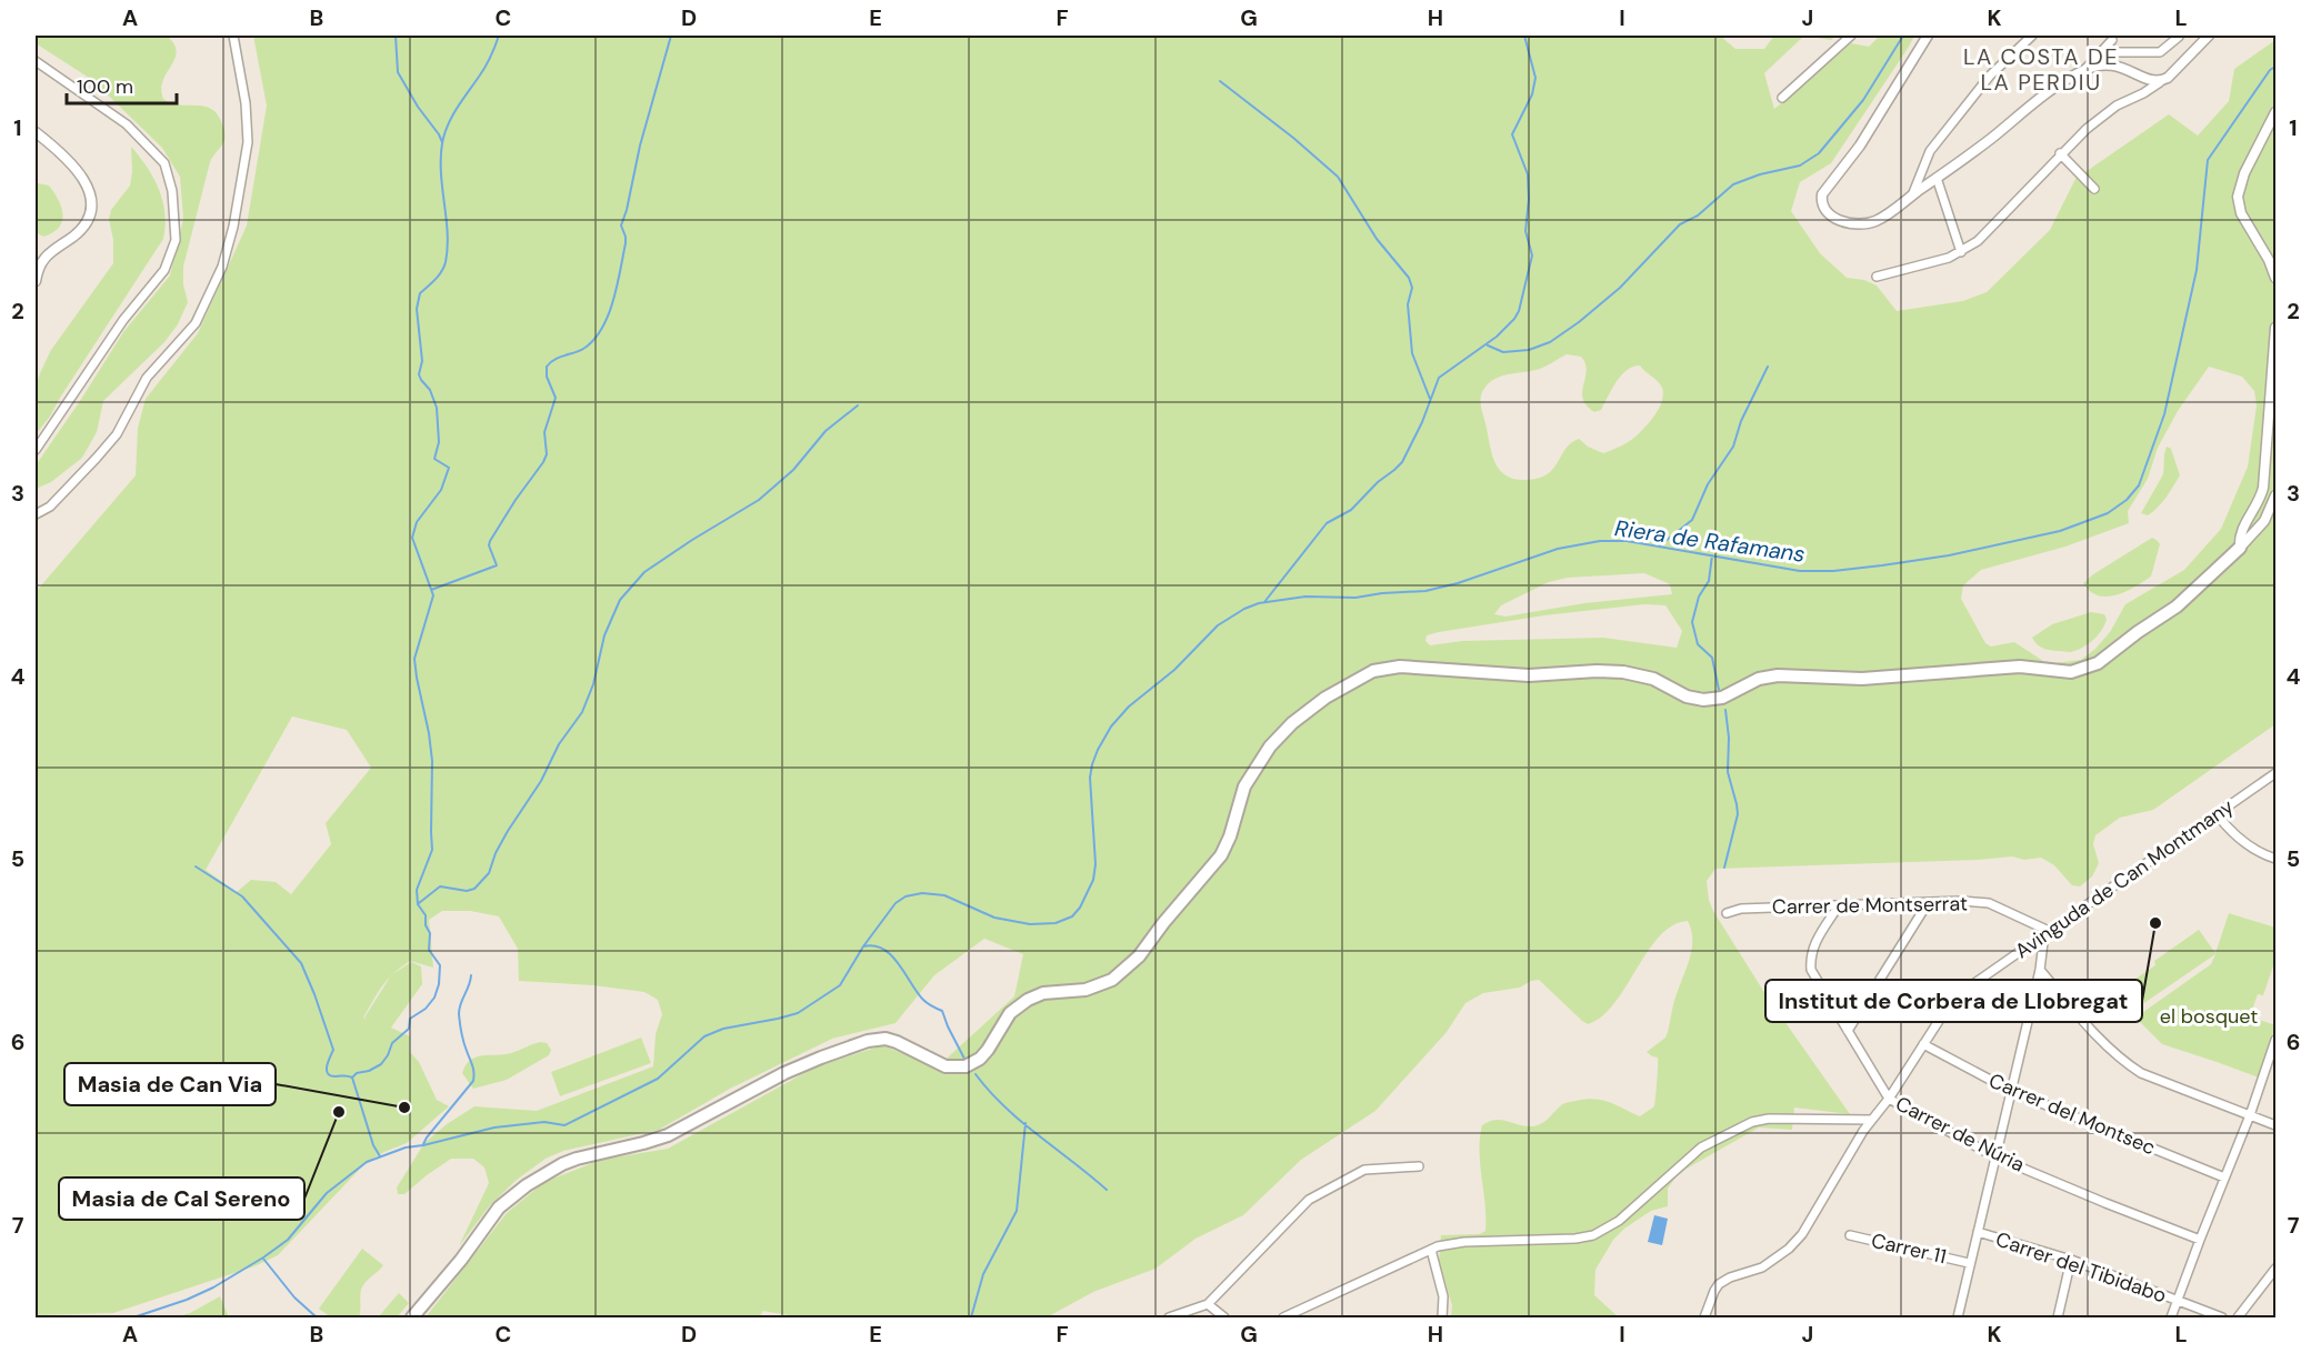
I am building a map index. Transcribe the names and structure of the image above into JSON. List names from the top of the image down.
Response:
{
  "streets": {
    "street": [
      "Avinguda de Can Montmany",
      "Carrer de Montserrat",
      "Carrer del Montsec",
      "Carrer de Núria",
      "Carrer 11",
      "Carrer del Tibidabo"
    ]
  },
  "crossings": [
    ["Avinguda de Can Montmany", "Carrer de Montserrat"],
    ["Avinguda de Can Montmany", "Carrer del Montsec"],
    ["Avinguda de Can Montmany", "Carrer de Núria"],
    ["Carrer de Montserrat", "Carrer de Núria"]
  ],
  "districts": ["LA COSTA DE LA PERDIU"],
  "water": ["Riera de Rafamans"],
  "parks": ["el bosquet"],
  "places": ["Institut de Corbera de Llobregat", "Masia de Can Via", "Masia de Cal Sereno"],
  "scale_bar": "100 m",
  "grid": {
    "columns": [
      "A",
      "B",
      "C",
      "D",
      "E",
      "F",
      "G",
      "H",
      "I",
      "J",
      "K",
      "L"
    ],
    "rows": [
      "1",
      "2",
      "3",
      "4",
      "5",
      "6",
      "7"
    ]
  }
}
